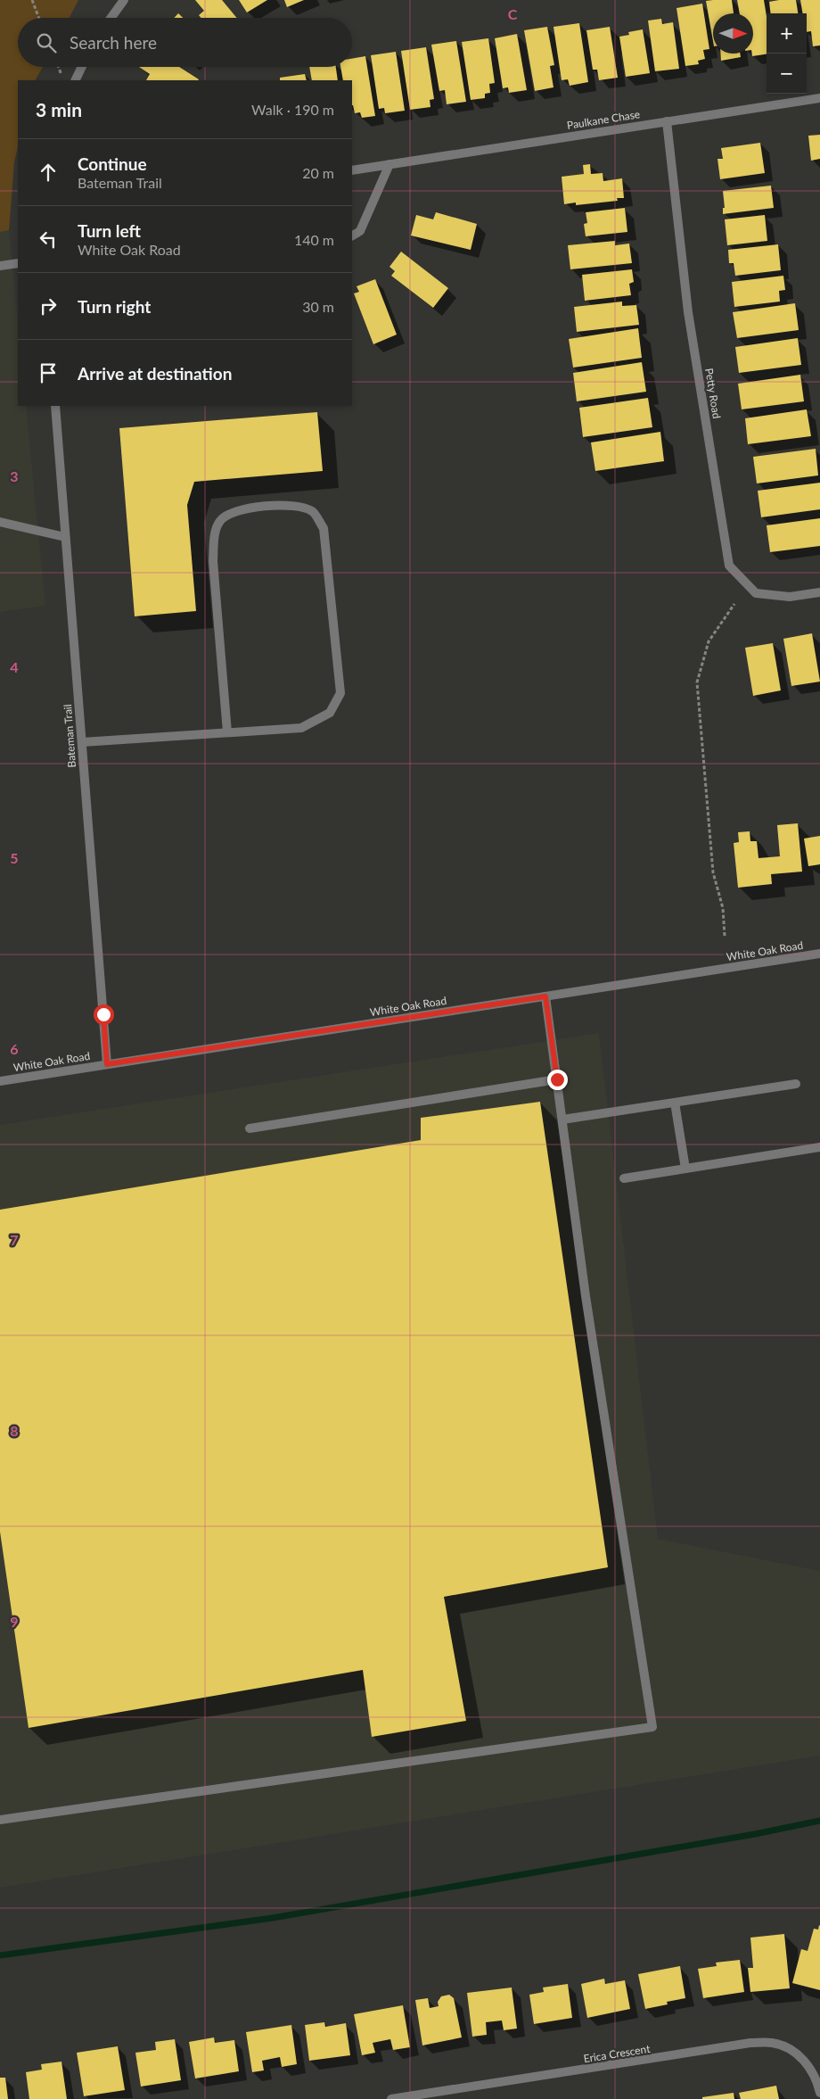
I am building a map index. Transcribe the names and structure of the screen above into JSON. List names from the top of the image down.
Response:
{
  "streets": {
    "street": [
      "Paulkane Chase",
      "Petty Road",
      "Bateman Trail",
      "White Oak Road",
      "Erica Crescent"
    ]
  },
  "crossings": [
    ["Paulkane Chase", "Petty Road"],
    ["Bateman Trail", "White Oak Road"]
  ],
  "north": "right",
  "page": {
    "map_buttons": ["+", "−"],
    "search": "Search here",
    "heading": ["3 min", "Walk · 190 m"],
    "list": [
      ["Continue", "Bateman Trail", "20 m"],
      ["Turn left", "White Oak Road", "140 m"],
      ["Turn right", "30 m"],
      "Arrive at destination"
    ]
  },
  "grid": {
    "columns": ["C"],
    "rows": [
      "3",
      "4",
      "5",
      "6",
      "7",
      "8",
      "9"
    ]
  }
}
